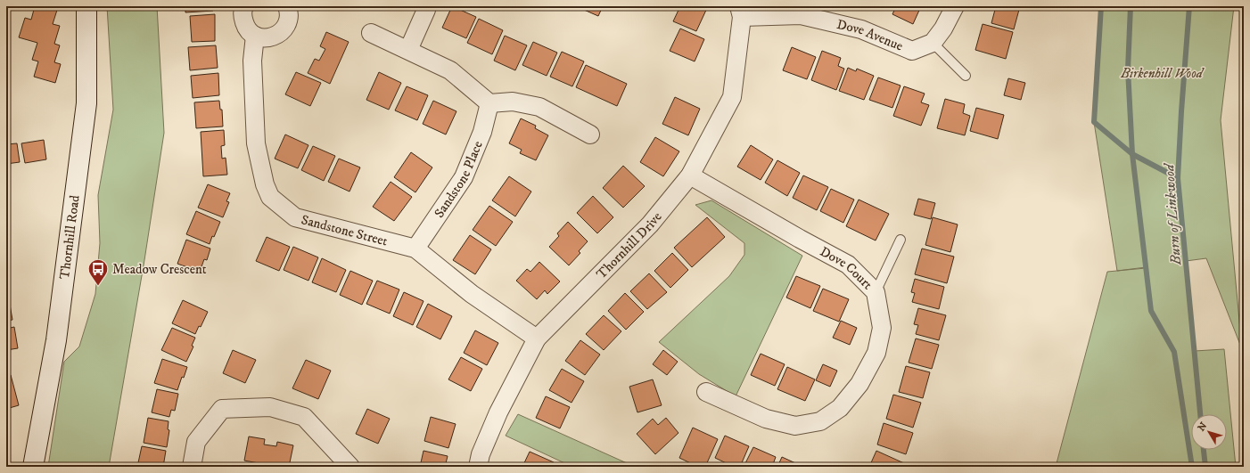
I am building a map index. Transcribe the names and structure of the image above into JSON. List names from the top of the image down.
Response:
{
  "streets": {
    "street": [
      "Dove Avenue",
      "Sandstone Place",
      "Sandstone Street",
      "Thornhill Road",
      "Thornhill Drive",
      "Dove Court"
    ]
  },
  "crossings": [
    ["Dove Avenue", "Thornhill Drive"],
    ["Sandstone Place", "Sandstone Street"],
    ["Sandstone Street", "Thornhill Drive"],
    ["Thornhill Drive", "Dove Court"]
  ],
  "water": ["Burn of Linkwood"],
  "parks": ["Birkenhill Wood"],
  "places": {
    "bus stop": ["Meadow Crescent"]
  },
  "north": "top left"
}
